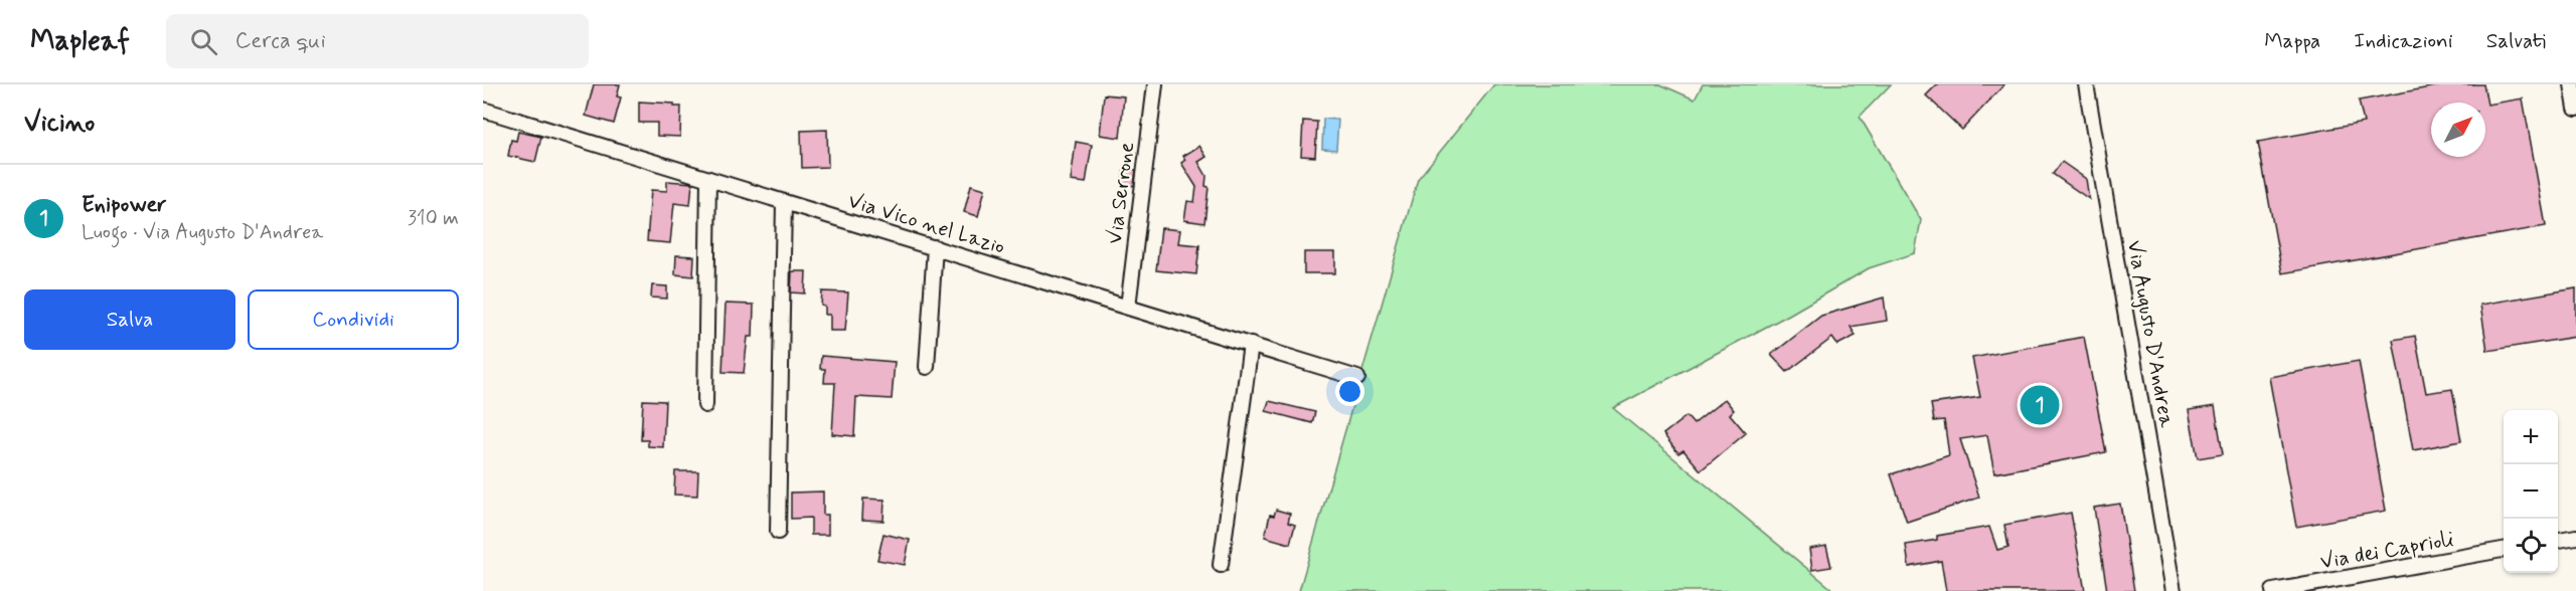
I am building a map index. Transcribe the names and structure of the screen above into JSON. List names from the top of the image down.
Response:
{
  "streets": {
    "street": [
      "Via Serrone",
      "Via Vico nel Lazio",
      "Via Augusto D'Andrea",
      "Via dei Caprioli"
    ]
  },
  "crossings": [
    ["Via Serrone", "Via Vico nel Lazio"]
  ],
  "north": "top right",
  "page": {
    "header": "Mapleaf",
    "search": "Cerca qui",
    "nav": ["Mappa", "Indicazioni", "Salvati"],
    "heading": "Vicino",
    "list": [
      {
        "mark": "1",
        "name": "Enipower",
        "note": "Luogo · Via Augusto D'Andrea",
        "value": "310 m"
      }
    ],
    "buttons": ["Salva", "Condividi"],
    "pins": "1",
    "map_buttons": ["+", "−"]
  }
}
